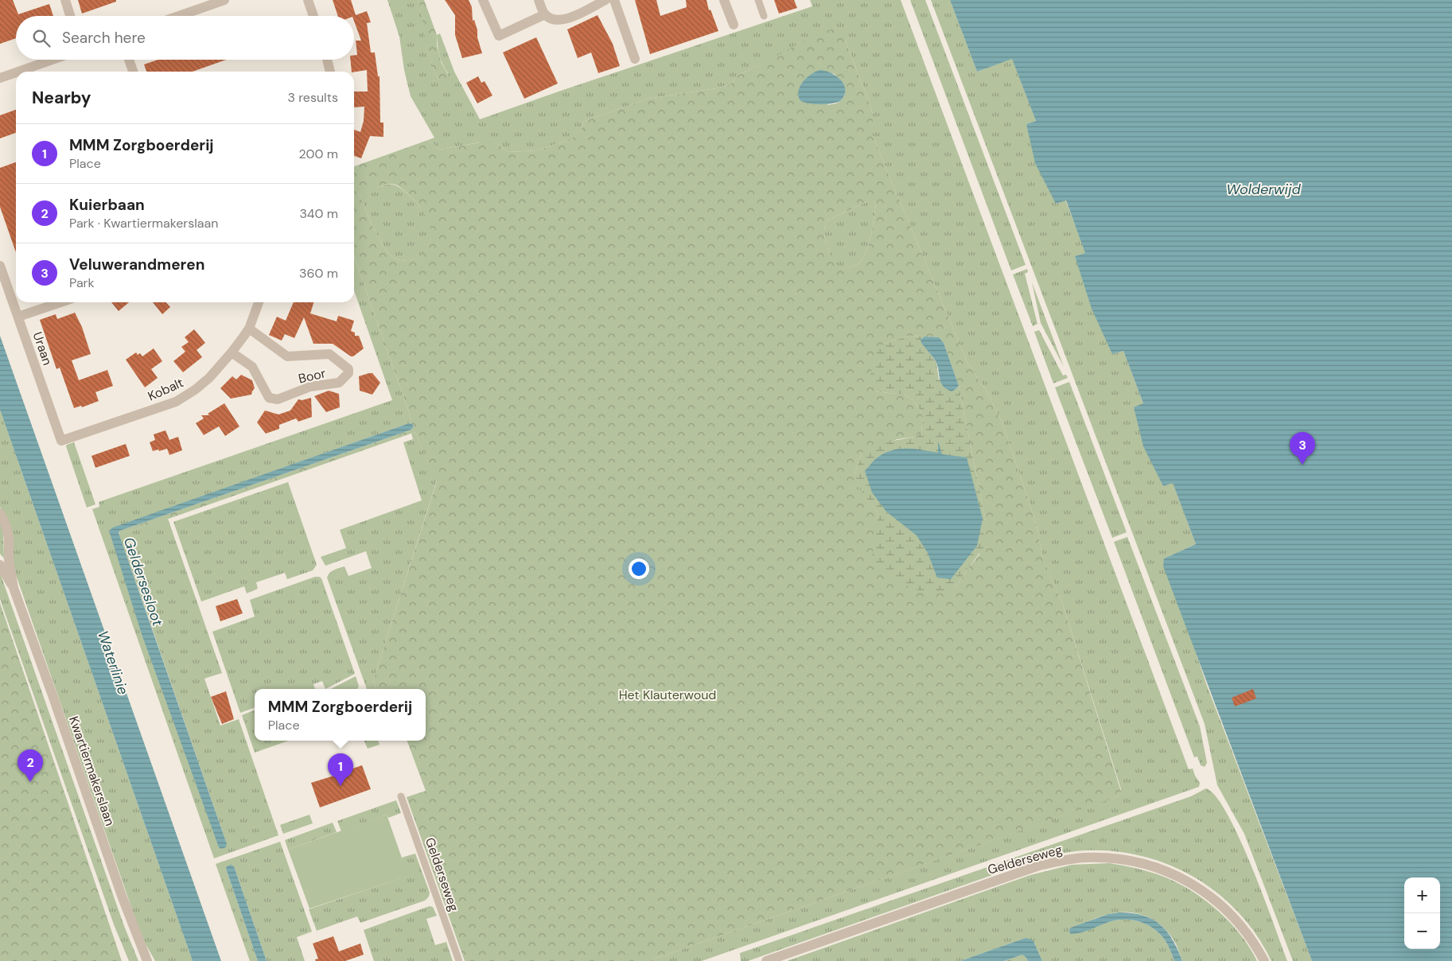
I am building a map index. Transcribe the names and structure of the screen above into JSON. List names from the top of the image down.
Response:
{
  "streets": {
    "street": [
      "Uraan",
      "Boor",
      "Kobalt",
      "Kwartiermakerslaan",
      "Gelderseweg"
    ]
  },
  "crossings": [
    ["Uraan", "Kobalt"],
    ["Boor", "Kobalt"]
  ],
  "water": ["Wolderwijd", "Geldersesloot", "Waterlinie"],
  "parks": ["Het Klauterwoud"],
  "page": {
    "search": "Search here",
    "heading": ["Nearby", "3 results"],
    "list": [
      {
        "mark": "1",
        "name": "MMM Zorgboerderij",
        "note": "Place",
        "value": "200 m"
      },
      {
        "mark": "2",
        "name": "Kuierbaan",
        "note": "Park · Kwartiermakerslaan",
        "value": "340 m"
      },
      {
        "mark": "3",
        "name": "Veluwerandmeren",
        "note": "Park",
        "value": "360 m"
      }
    ],
    "pins": ["3", "2", "1"],
    "popup": ["MMM Zorgboerderij", "Place"],
    "map_buttons": ["+", "−"]
  }
}
